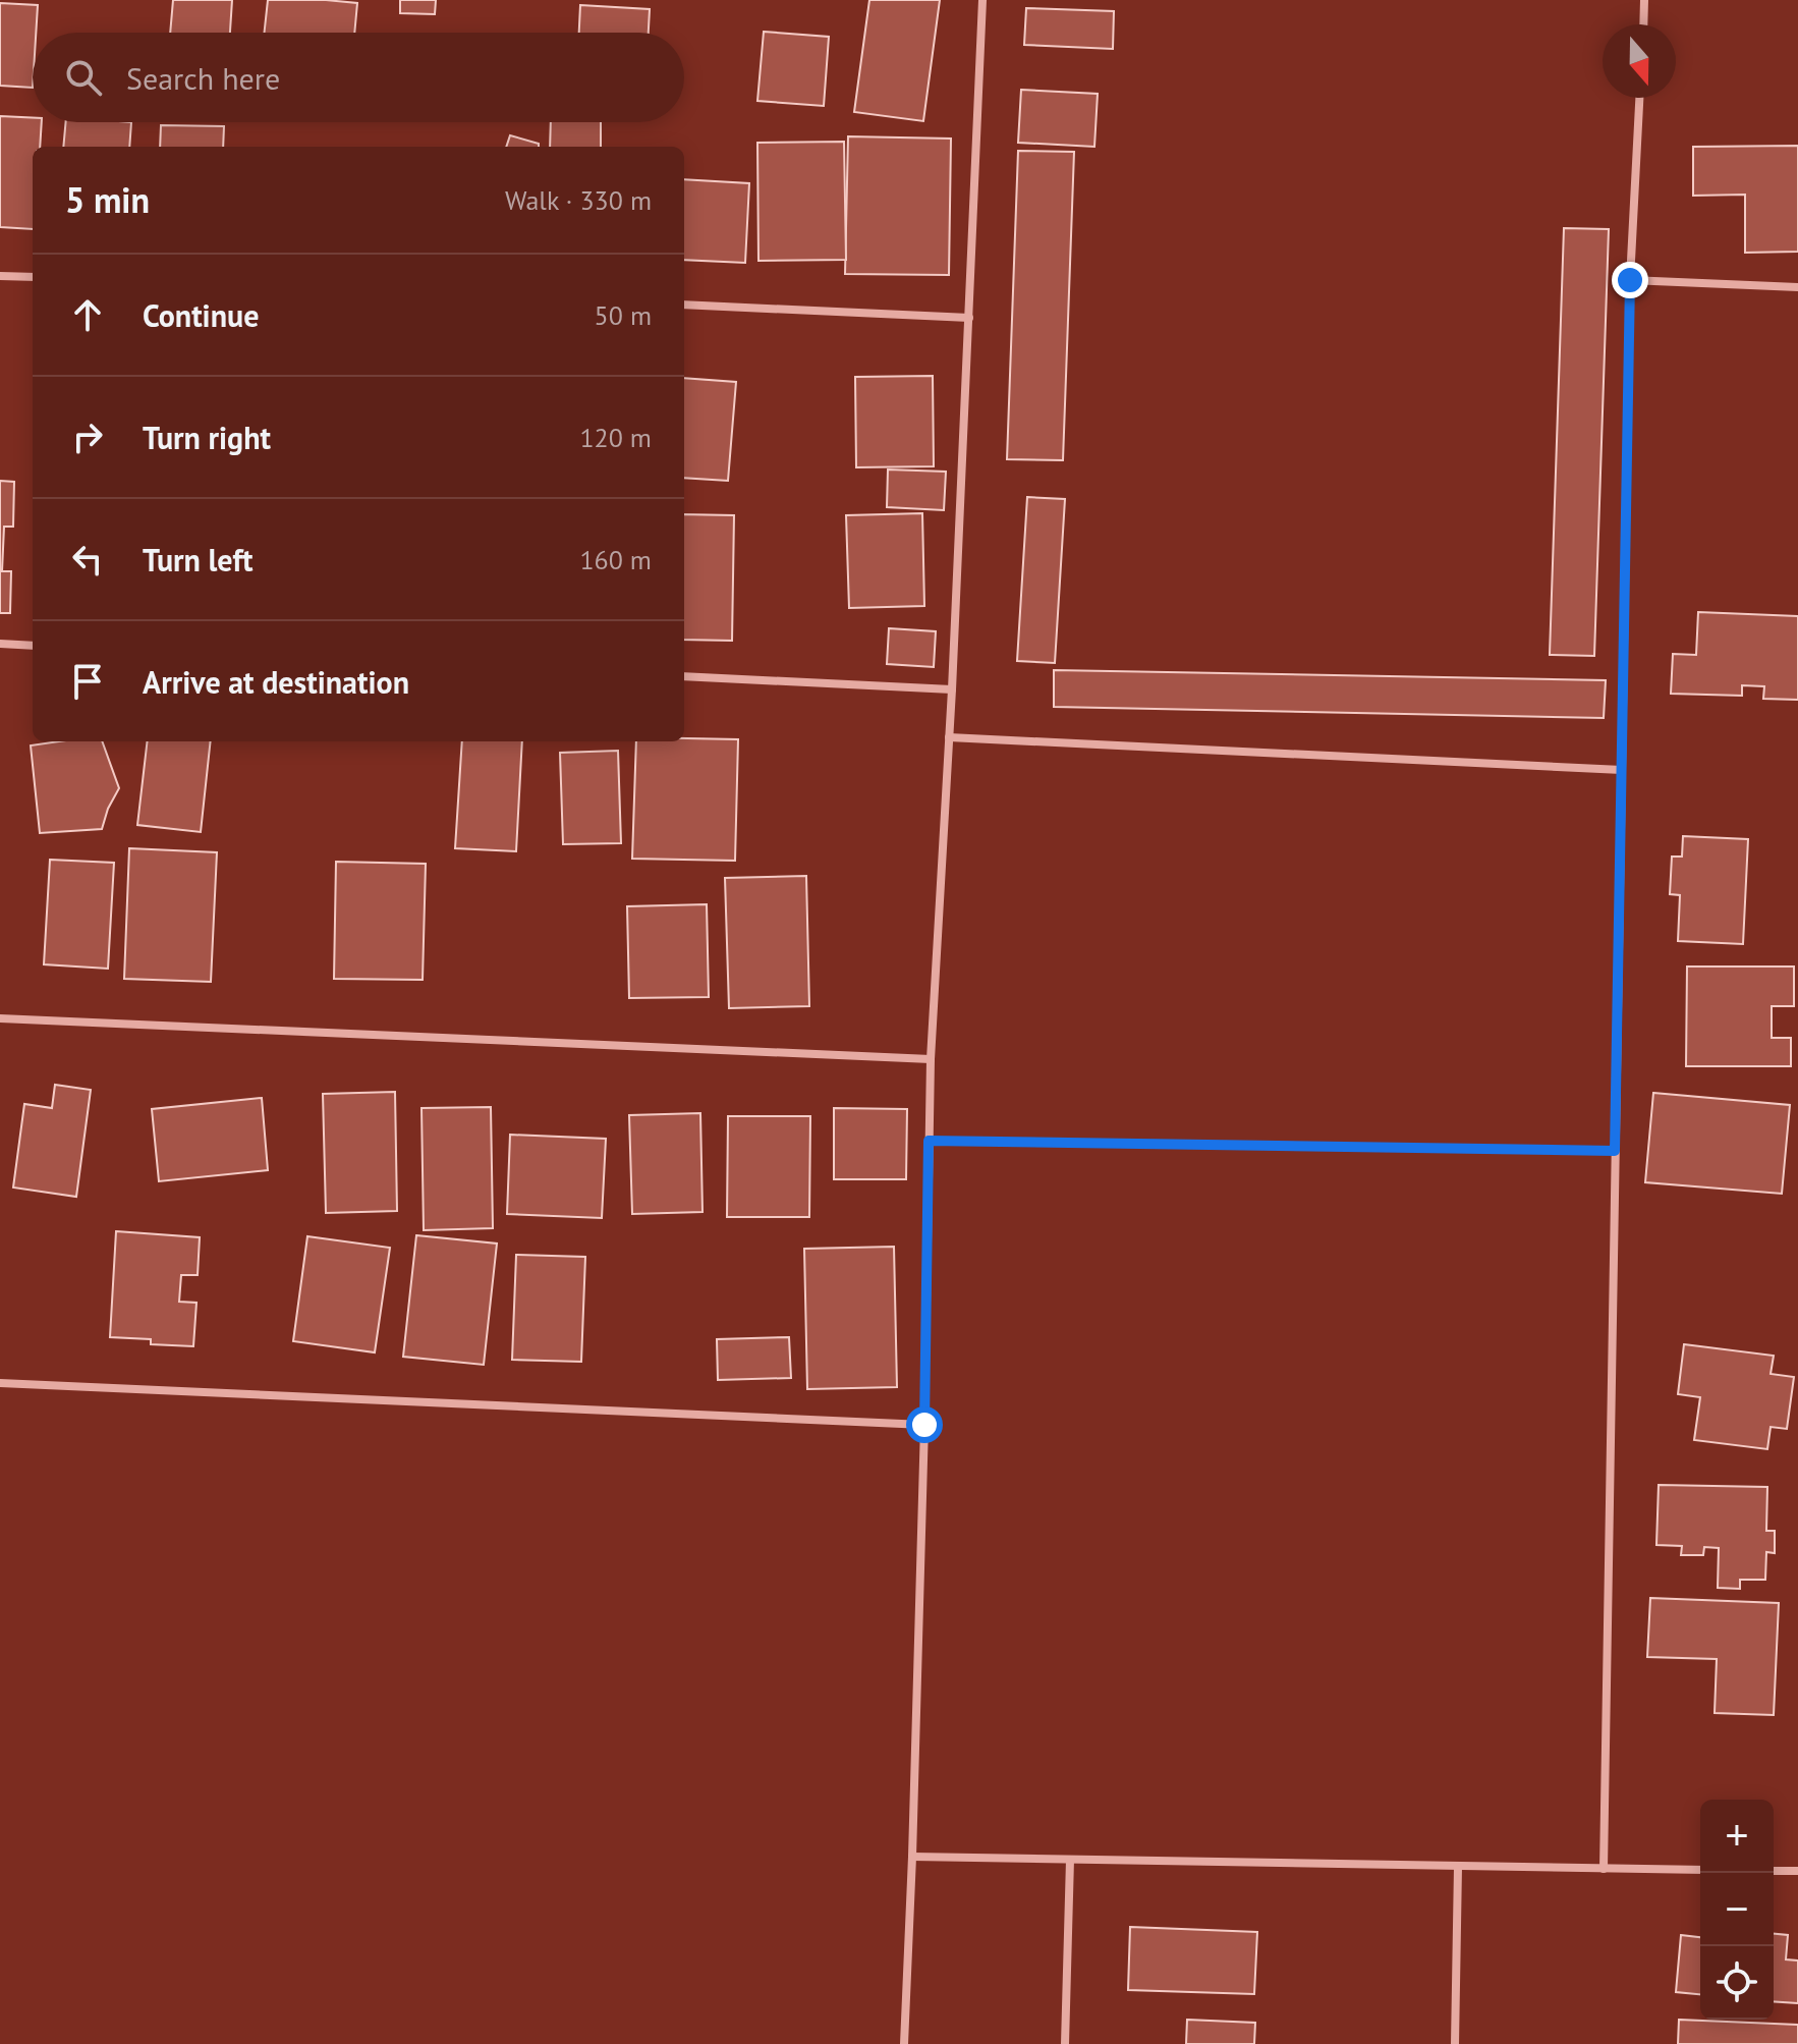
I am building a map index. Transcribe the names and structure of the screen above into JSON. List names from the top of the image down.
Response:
{
  "north": "bottom",
  "page": {
    "search": "Search here",
    "heading": ["5 min", "Walk · 330 m"],
    "list": [
      ["Continue", "50 m"],
      ["Turn right", "120 m"],
      ["Turn left", "160 m"],
      "Arrive at destination"
    ],
    "map_buttons": ["+", "−"]
  }
}
